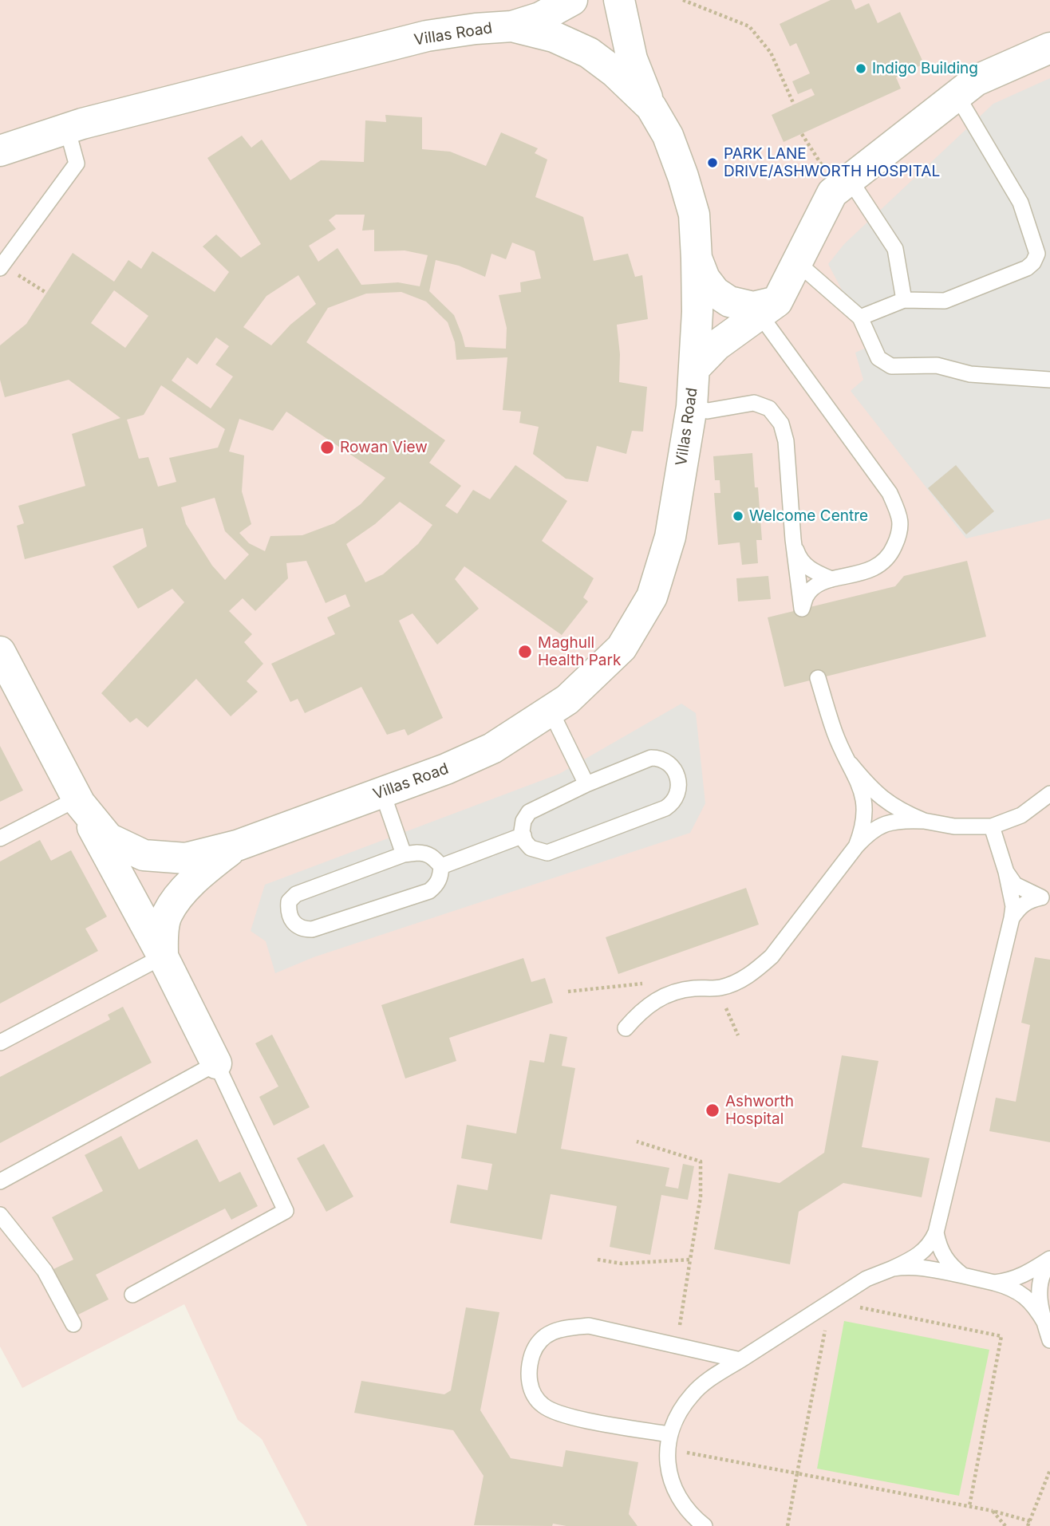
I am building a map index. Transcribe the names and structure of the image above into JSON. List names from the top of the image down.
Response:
{
  "streets": {
    "street": ["Villas Road"]
  },
  "places": [
    "Indigo Building",
    "PARK LANE DRIVE/ASHWORTH HOSPITAL",
    "Rowan View",
    "Welcome Centre",
    "Maghull Health Park",
    "Ashworth Hospital"
  ]
}
